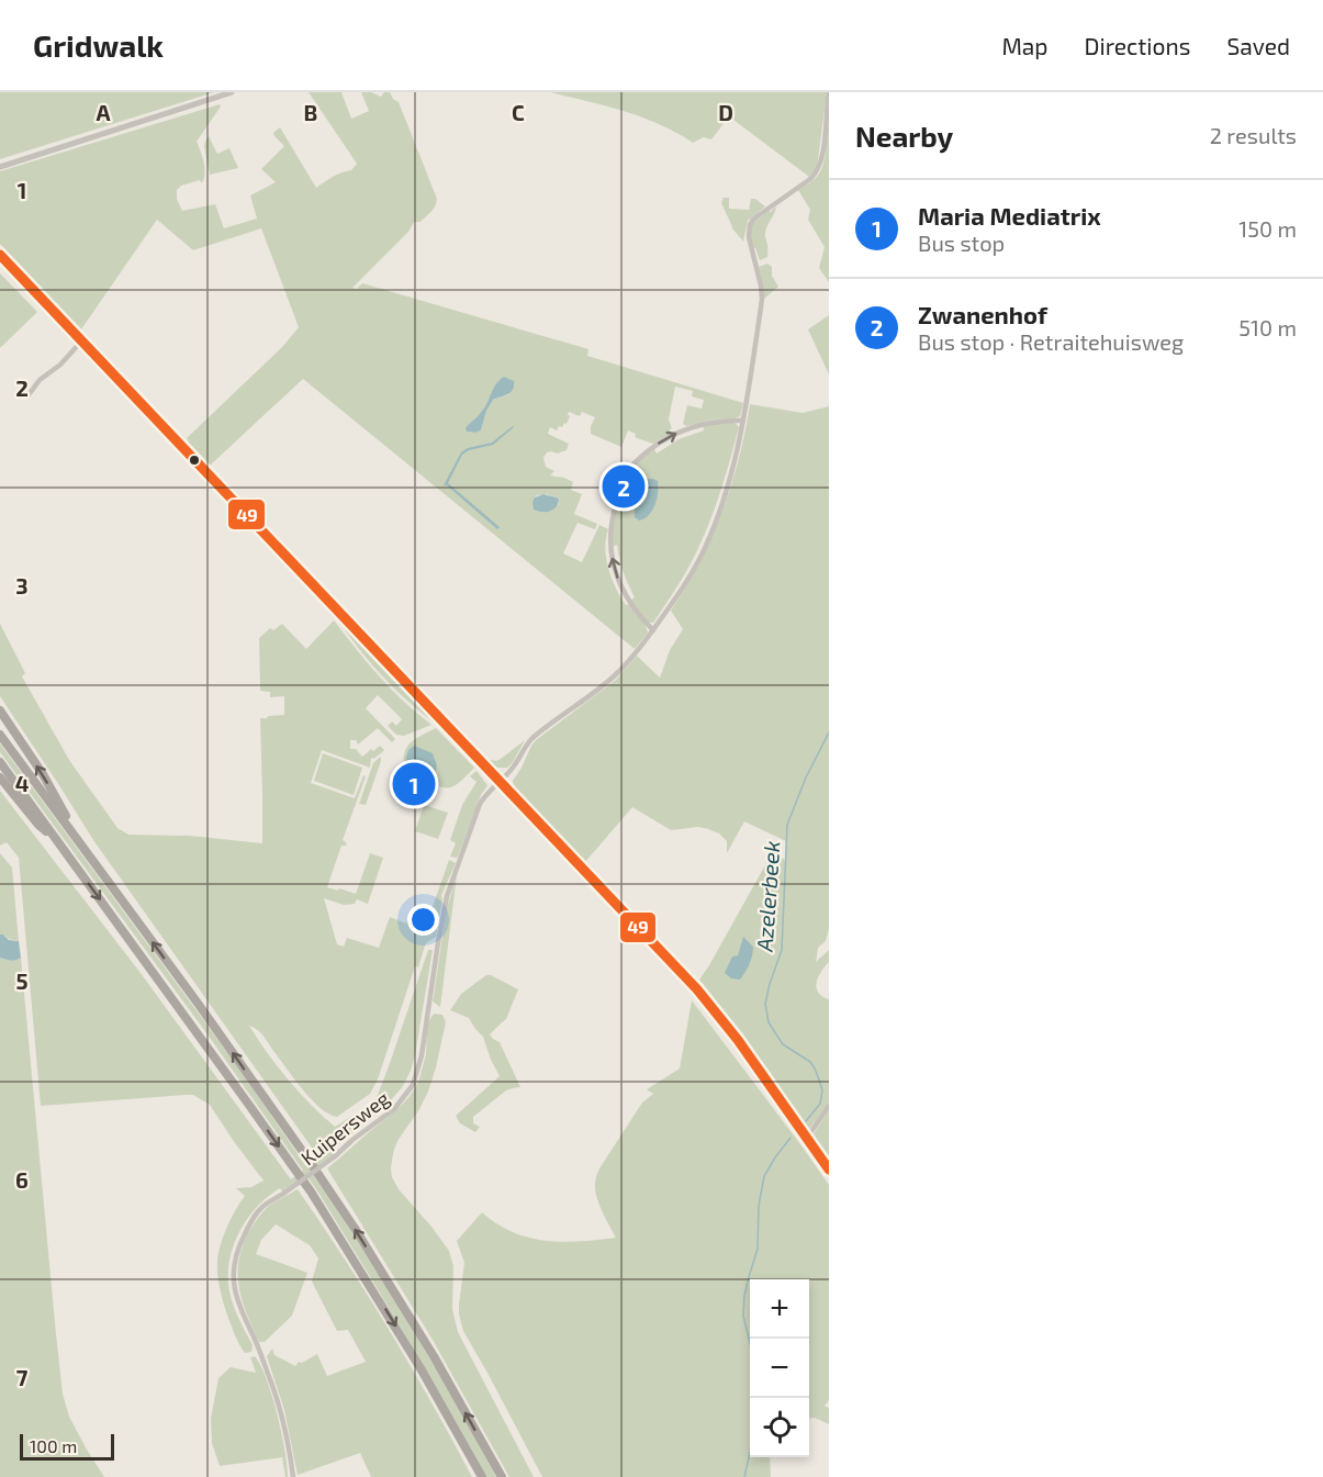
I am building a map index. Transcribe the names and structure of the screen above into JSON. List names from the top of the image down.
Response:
{
  "streets": {
    "street": ["Kuipersweg"]
  },
  "water": ["Azelerbeek"],
  "lines": ["transit line 49"],
  "scale_bar": "100 m",
  "page": {
    "header": "Gridwalk",
    "nav": ["Map", "Directions", "Saved"],
    "heading": ["Nearby", "2 results"],
    "list": [
      {
        "mark": "1",
        "name": "Maria Mediatrix",
        "note": "Bus stop",
        "value": "150 m"
      },
      {
        "mark": "2",
        "name": "Zwanenhof",
        "note": "Bus stop · Retraitehuisweg",
        "value": "510 m"
      }
    ],
    "pins": ["2", "1"],
    "map_buttons": ["+", "−"],
    "scale": "100 m"
  },
  "grid": {
    "columns": [
      "A",
      "B",
      "C",
      "D"
    ],
    "rows": [
      "1",
      "2",
      "3",
      "4",
      "5",
      "6",
      "7"
    ]
  }
}
